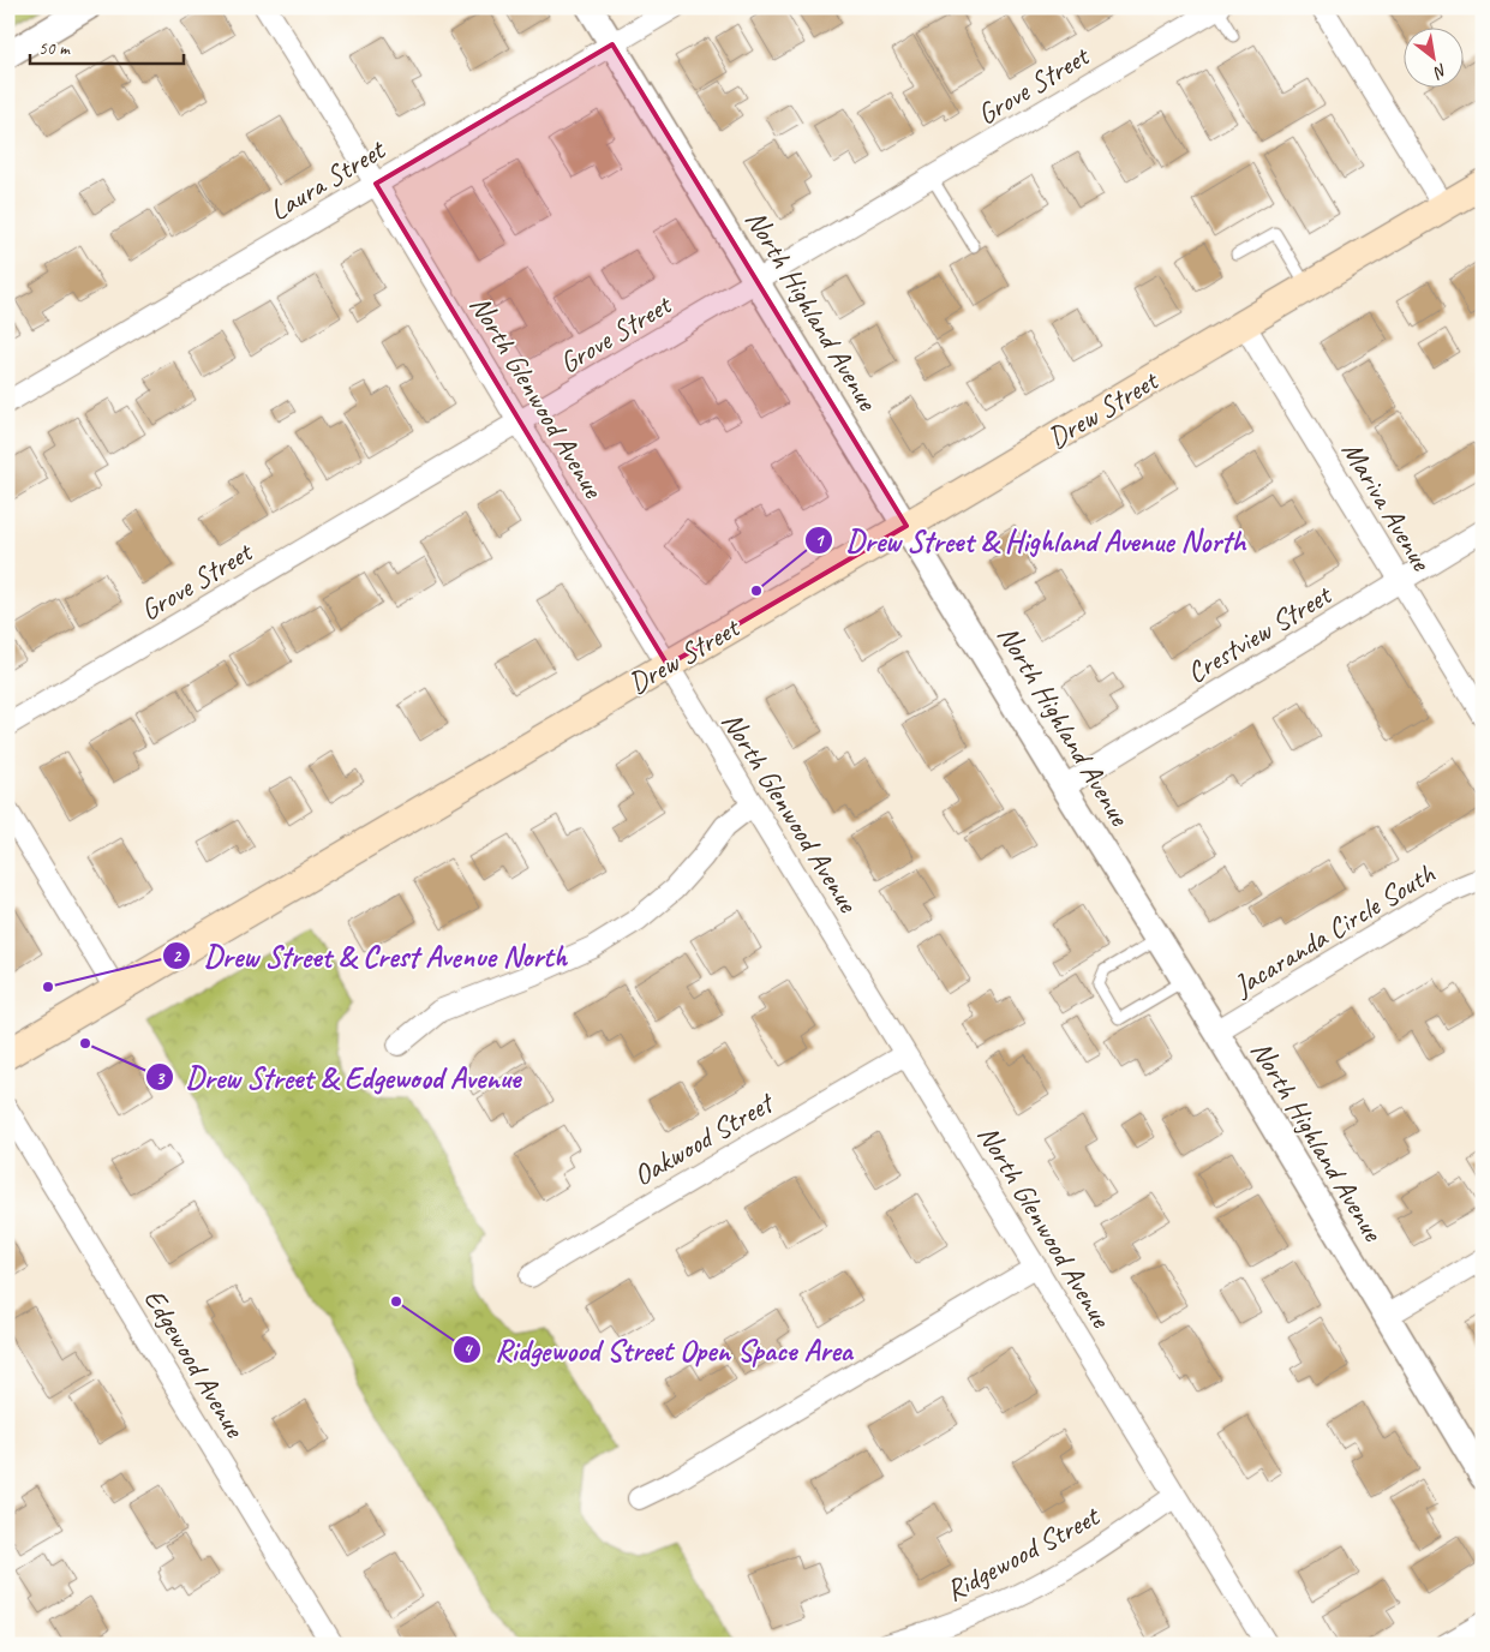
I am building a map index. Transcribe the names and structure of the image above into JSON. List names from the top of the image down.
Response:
{
  "streets": {
    "main road": ["Drew Street"],
    "street": [
      "Grove Street",
      "Laura Street",
      "North Highland Avenue",
      "North Glenwood Avenue",
      "Mariva Avenue",
      "Crestview Street",
      "Jacaranda Circle South",
      "Oakwood Street",
      "Edgewood Avenue",
      "Ridgewood Street"
    ]
  },
  "crossings": [
    ["Grove Street", "North Highland Avenue"],
    ["Grove Street", "North Glenwood Avenue"],
    ["Laura Street", "North Highland Avenue"],
    ["Laura Street", "North Glenwood Avenue"],
    ["North Highland Avenue", "Drew Street"],
    ["North Highland Avenue", "Crestview Street"],
    ["North Highland Avenue", "Jacaranda Circle South"],
    ["North Glenwood Avenue", "Drew Street"],
    ["North Glenwood Avenue", "Oakwood Street"],
    ["North Glenwood Avenue", "Ridgewood Street"],
    ["Drew Street", "Mariva Avenue"],
    ["Mariva Avenue", "Crestview Street"]
  ],
  "places": [
    "Drew Street & Highland Avenue North",
    "Drew Street & Crest Avenue North",
    "Drew Street & Edgewood Avenue",
    "Ridgewood Street Open Space Area"
  ],
  "scale_bar": "50 m",
  "north": "bottom right"
}
